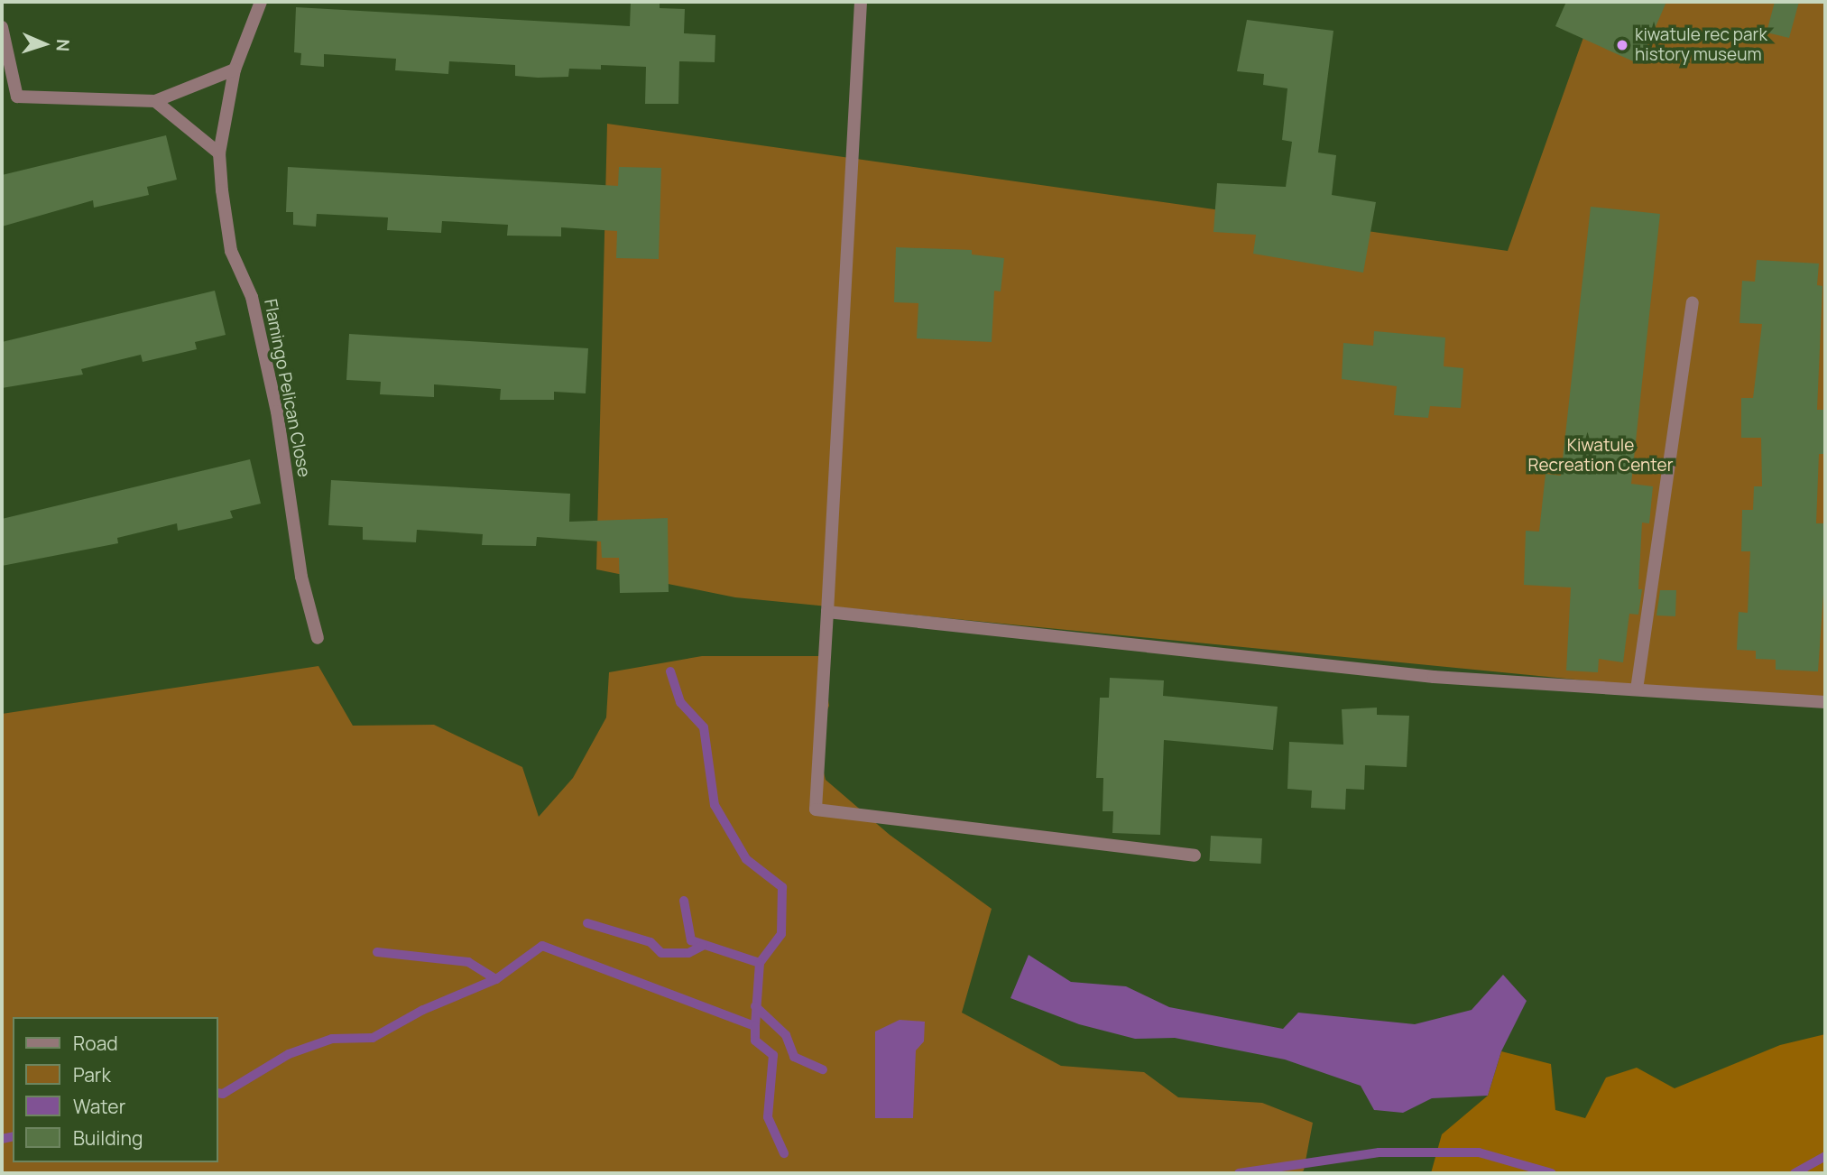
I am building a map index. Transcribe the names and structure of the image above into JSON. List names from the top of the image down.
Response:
{
  "streets": {
    "street": ["Flamingo Pelican Close"]
  },
  "parks": ["Kiwatule Recreation Center"],
  "places": ["kiwatule rec park history museum"],
  "legend": [
    "Road",
    "Park",
    "Water",
    "Building"
  ],
  "north": "right"
}
